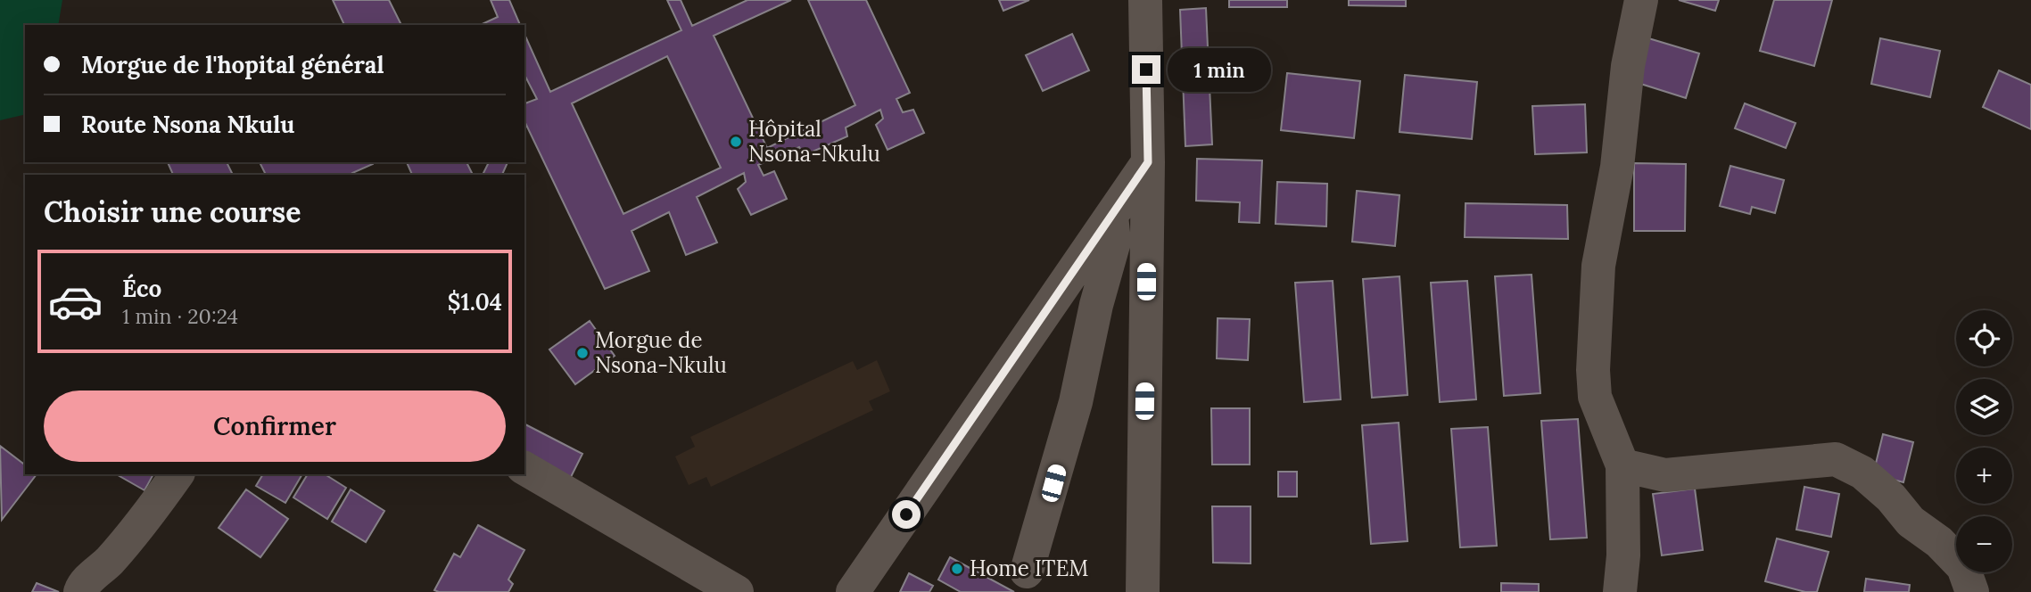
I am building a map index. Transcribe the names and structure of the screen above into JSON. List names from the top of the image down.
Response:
{
  "places": ["Hôpital Nsona-Nkulu", "Morgue de Nsona-Nkulu", "Home ITEM"],
  "page": {
    "banner": ["Morgue de l'hopital général", "Route Nsona Nkulu"],
    "bubble": "1 min",
    "heading": "Choisir une course",
    "list": [
      {
        "name": "Éco",
        "note": "1 min · 20:24",
        "value": "$1.04"
      }
    ],
    "map_buttons": ["+", "−"],
    "buttons": "Confirmer"
  }
}
